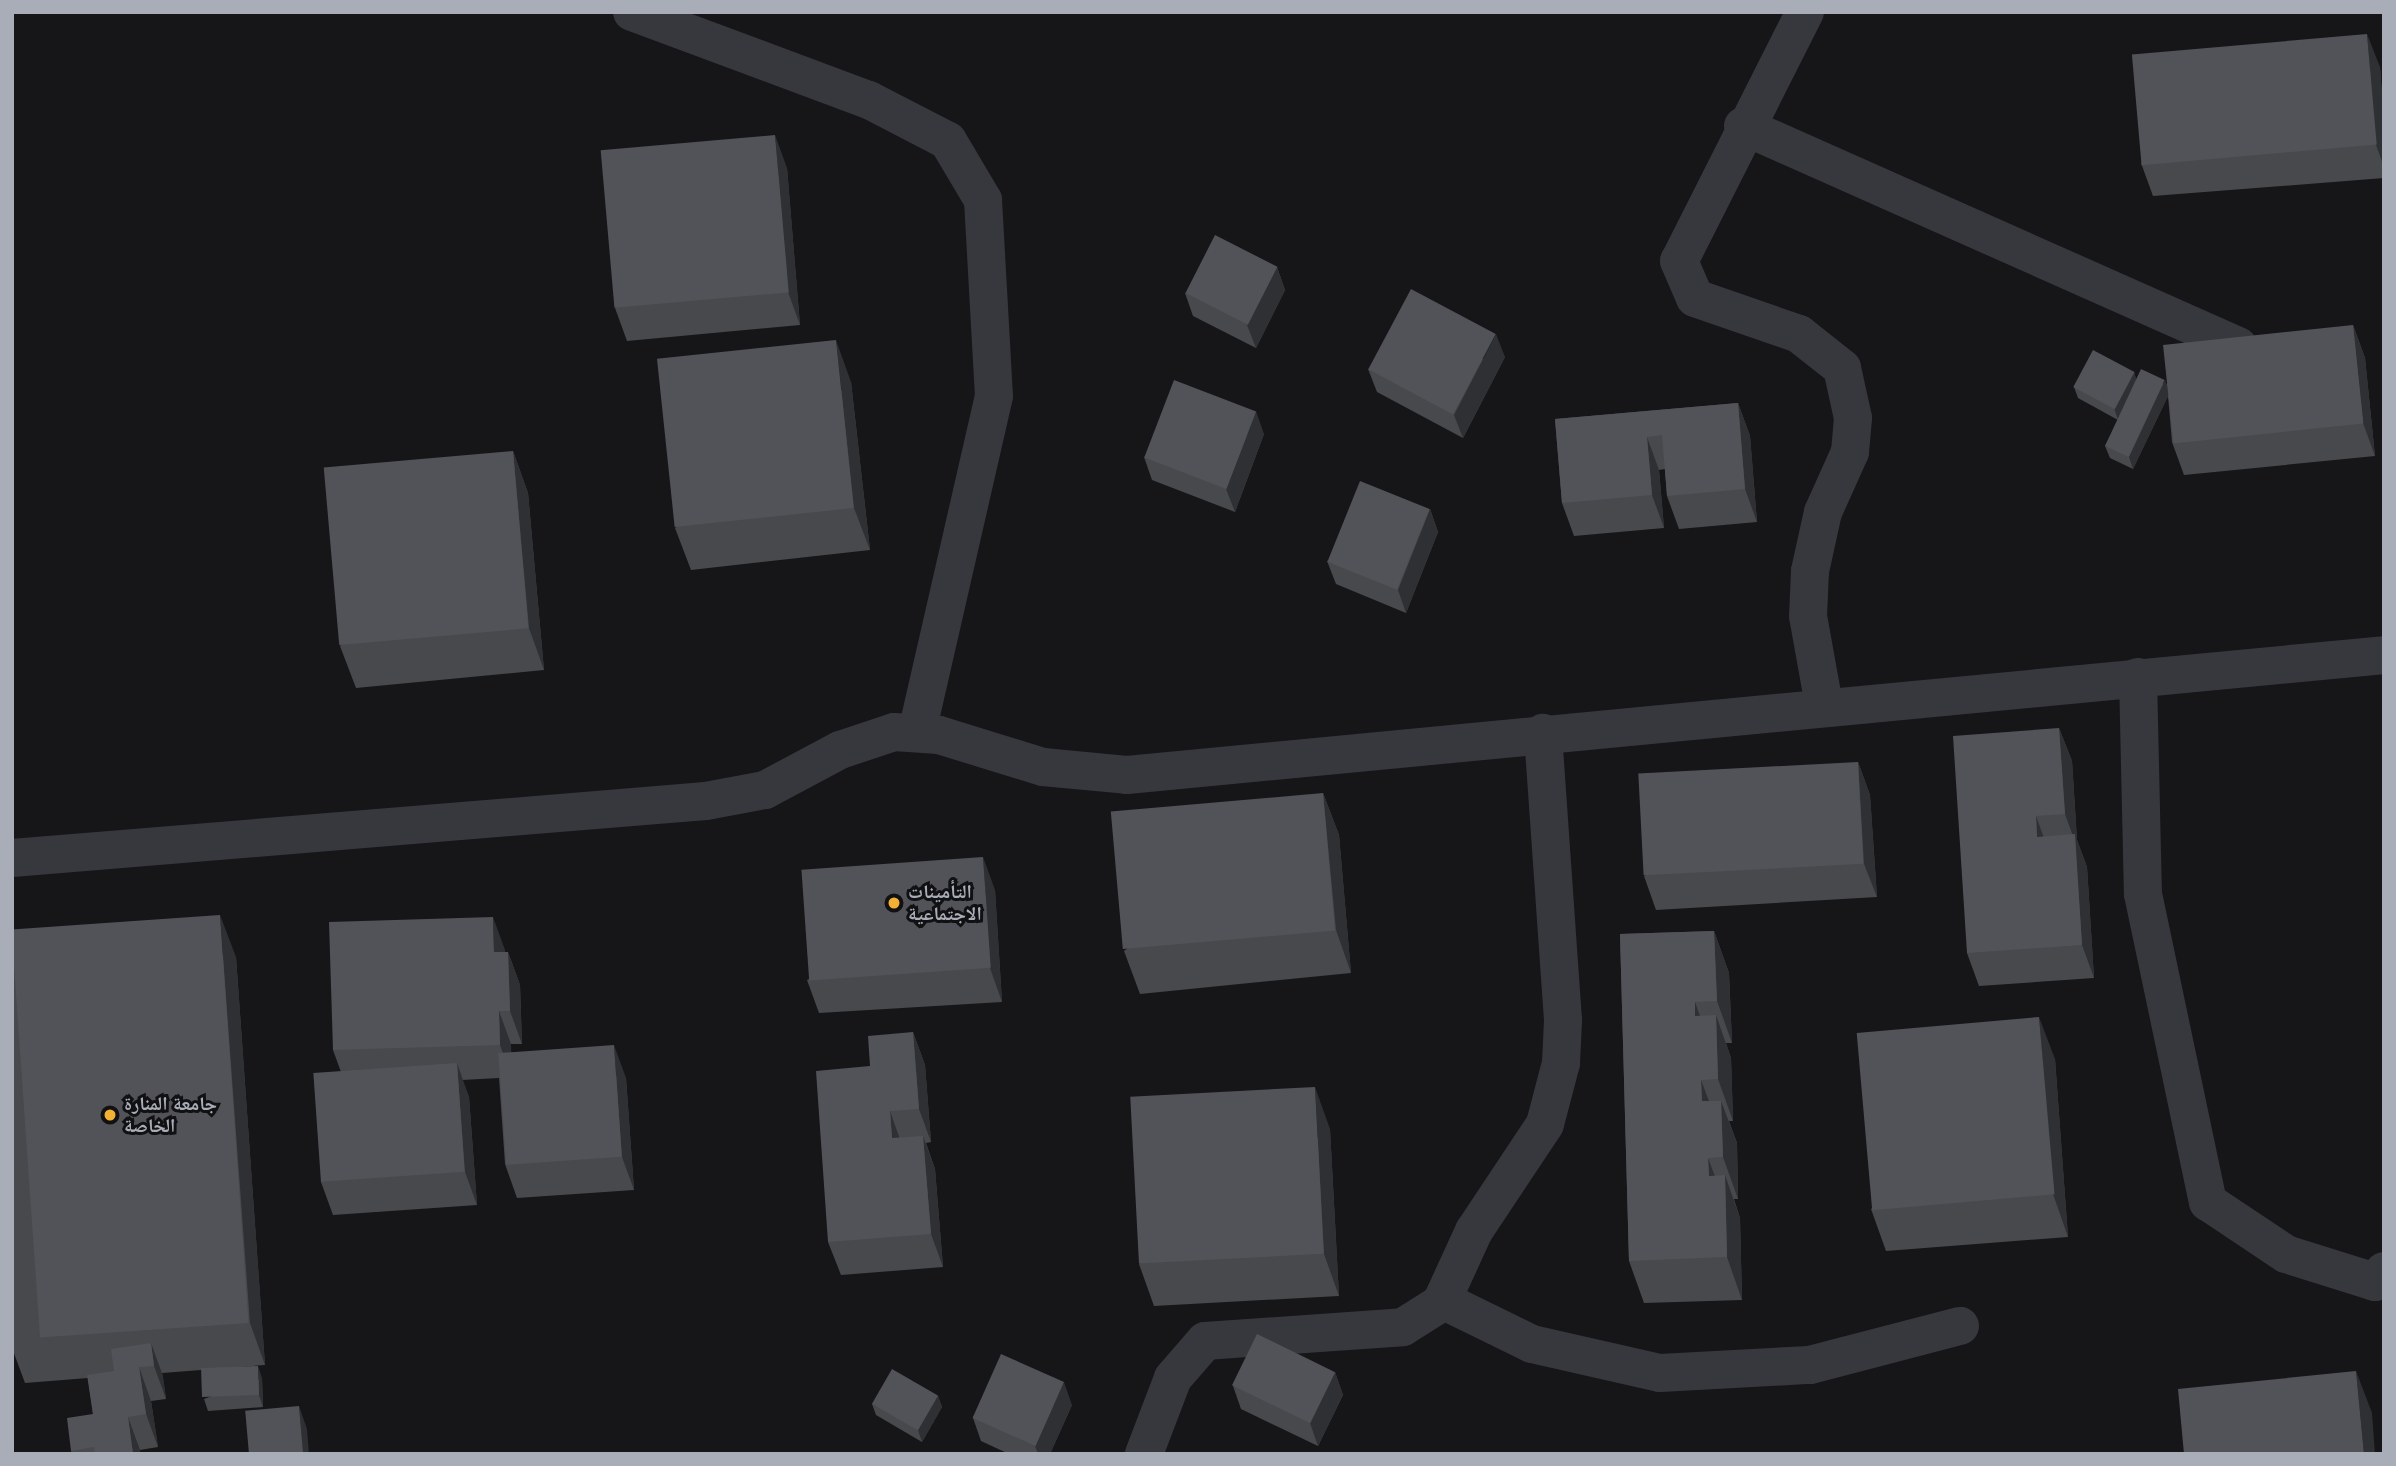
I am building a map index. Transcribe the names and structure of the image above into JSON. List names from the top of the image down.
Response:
{
  "places": ["التأمينات الاجتماعية", "جامعة المنارة الخاصة"]
}
